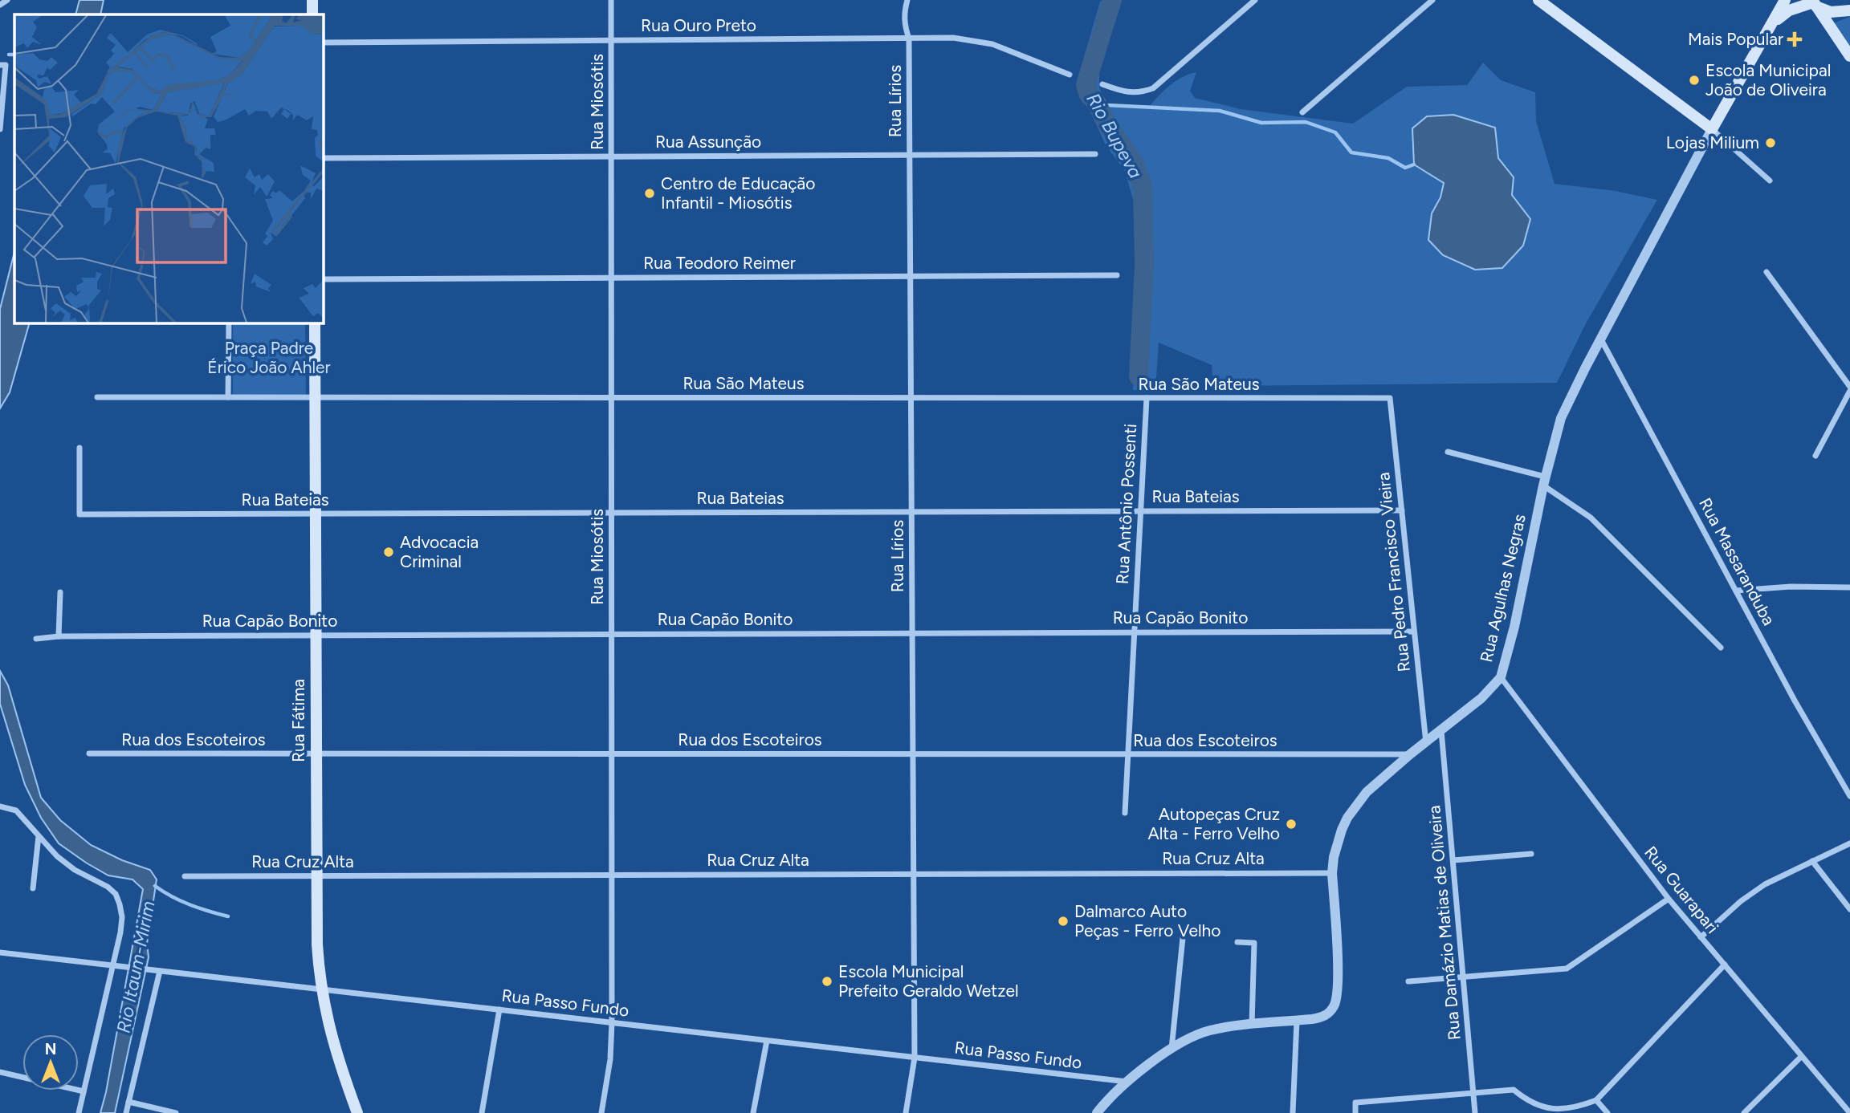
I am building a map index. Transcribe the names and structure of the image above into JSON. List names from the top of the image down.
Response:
{
  "streets": {
    "main road": ["Rua Agulhas Negras", "Rua Fátima"],
    "street": [
      "Rua Ouro Preto",
      "Rua Lírios",
      "Rua Miosótis",
      "Rua Assunção",
      "Rua Teodoro Reimer",
      "Rua São Mateus",
      "Rua Bateias",
      "Rua Antônio Possenti",
      "Rua Massaranduba",
      "Rua Pedro Francisco Vieira",
      "Rua Capão Bonito",
      "Rua dos Escoteiros",
      "Rua Cruz Alta",
      "Rua Guarapari",
      "Rua Damázio Matias de Oliveira",
      "Rua Passo Fundo"
    ]
  },
  "crossings": [
    ["Rua Ouro Preto", "Rua Lírios"],
    ["Rua Ouro Preto", "Rua Miosótis"],
    ["Rua Lírios", "Rua Assunção"],
    ["Rua Lírios", "Rua Teodoro Reimer"],
    ["Rua Lírios", "Rua São Mateus"],
    ["Rua Lírios", "Rua Bateias"],
    ["Rua Lírios", "Rua Capão Bonito"],
    ["Rua Lírios", "Rua dos Escoteiros"],
    ["Rua Lírios", "Rua Cruz Alta"],
    ["Rua Lírios", "Rua Passo Fundo"],
    ["Rua Miosótis", "Rua Assunção"],
    ["Rua Miosótis", "Rua Teodoro Reimer"],
    ["Rua Miosótis", "Rua São Mateus"],
    ["Rua Miosótis", "Rua Bateias"],
    ["Rua Miosótis", "Rua Capão Bonito"],
    ["Rua Miosótis", "Rua dos Escoteiros"],
    ["Rua Miosótis", "Rua Cruz Alta"],
    ["Rua Miosótis", "Rua Passo Fundo"],
    ["Rua São Mateus", "Rua Antônio Possenti"],
    ["Rua São Mateus", "Rua Pedro Francisco Vieira"],
    ["Rua São Mateus", "Rua Fátima"],
    ["Rua Bateias", "Rua Antônio Possenti"],
    ["Rua Bateias", "Rua Pedro Francisco Vieira"],
    ["Rua Bateias", "Rua Fátima"],
    ["Rua Antônio Possenti", "Rua Capão Bonito"],
    ["Rua Antônio Possenti", "Rua dos Escoteiros"],
    ["Rua Massaranduba", "Rua Agulhas Negras"],
    ["Rua Pedro Francisco Vieira", "Rua Agulhas Negras"],
    ["Rua Pedro Francisco Vieira", "Rua Capão Bonito"],
    ["Rua Agulhas Negras", "Rua dos Escoteiros"],
    ["Rua Agulhas Negras", "Rua Cruz Alta"],
    ["Rua Agulhas Negras", "Rua Guarapari"],
    ["Rua Agulhas Negras", "Rua Damázio Matias de Oliveira"],
    ["Rua Agulhas Negras", "Rua Passo Fundo"],
    ["Rua Capão Bonito", "Rua Fátima"],
    ["Rua Fátima", "Rua dos Escoteiros"],
    ["Rua Fátima", "Rua Cruz Alta"],
    ["Rua Fátima", "Rua Passo Fundo"]
  ],
  "water": ["Rio Bupeva", "Rio Itaum-Mirim"],
  "parks": ["Praça Padre Érico João Ahler"],
  "places": {
    "health": ["Mais Popular"],
    "other": [
      "Escola Municipal João de Oliveira",
      "Lojas Milium",
      "Centro de Educação Infantil - Miosótis",
      "Advocacia Criminal",
      "Autopeças Cruz Alta - Ferro Velho",
      "Dalmarco Auto Peças - Ferro Velho",
      "Escola Municipal Prefeito Geraldo Wetzel"
    ]
  },
  "north": "top"
}
